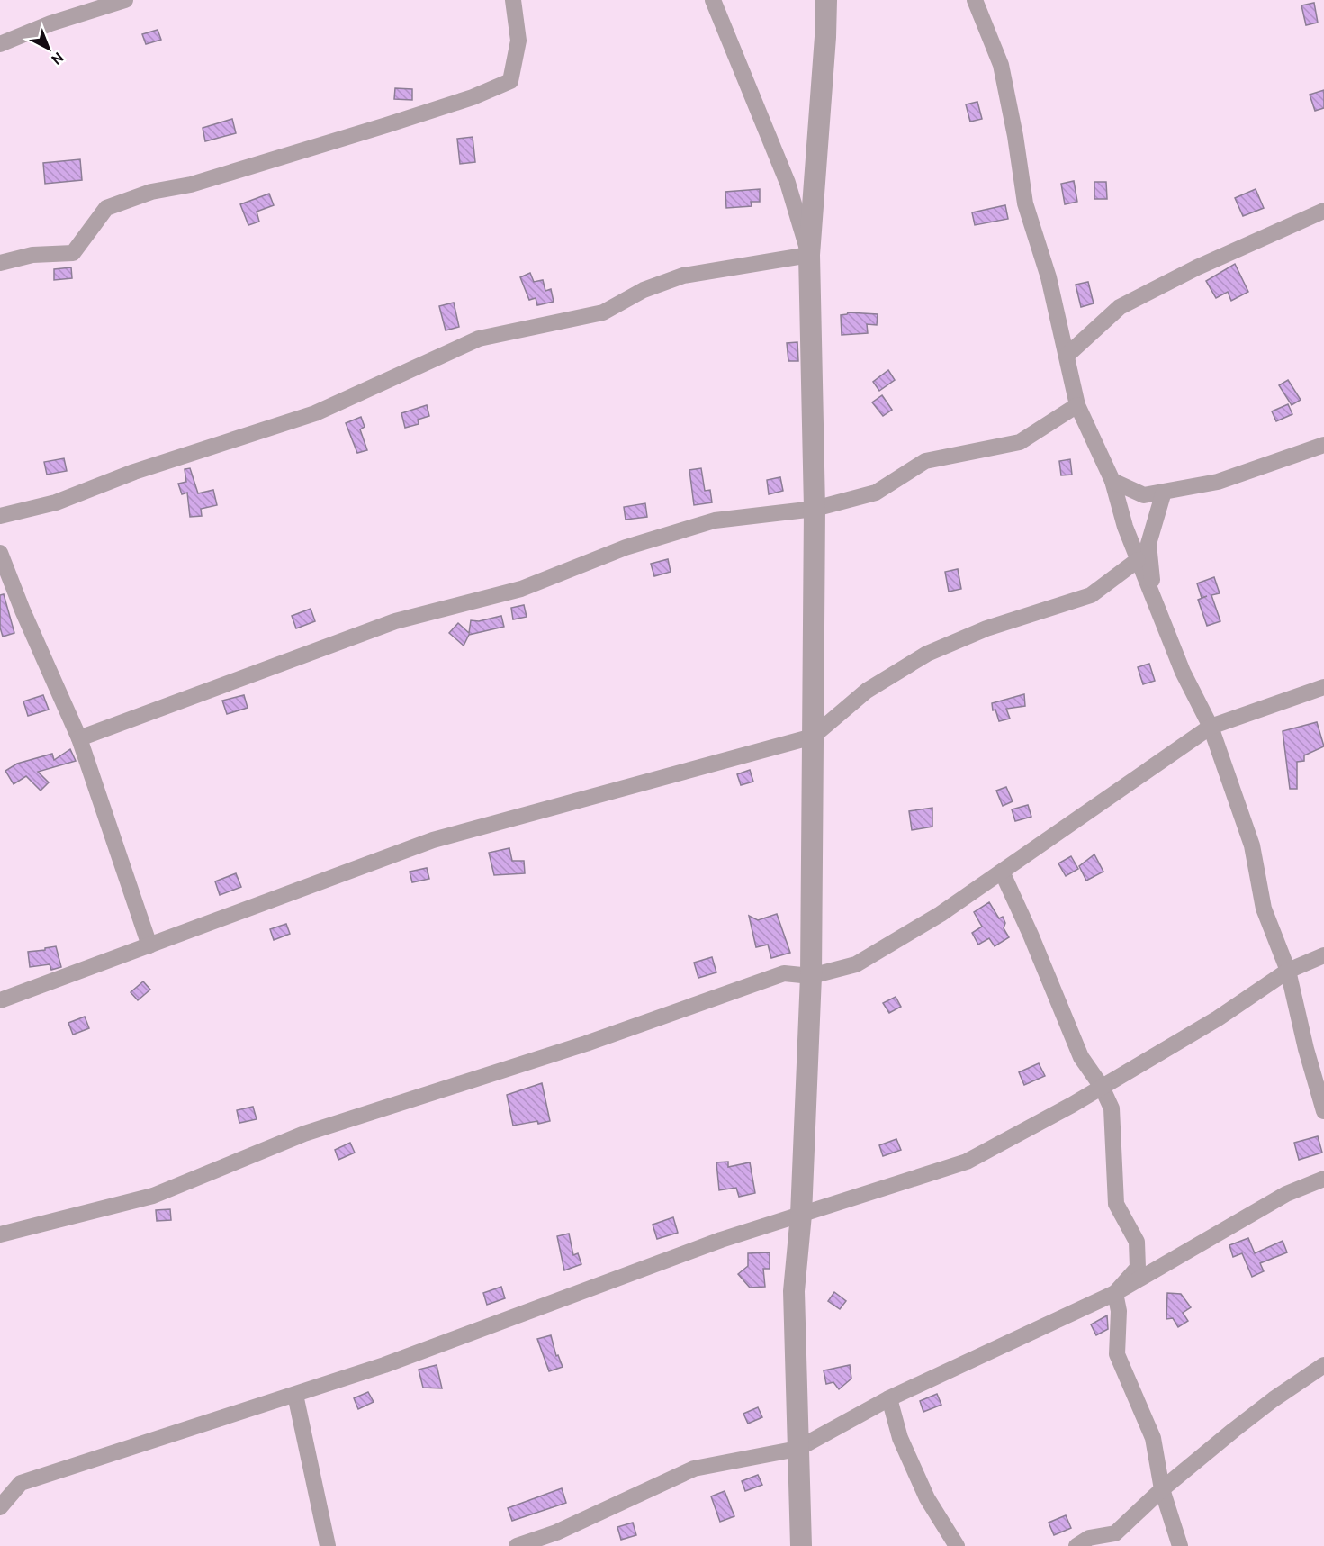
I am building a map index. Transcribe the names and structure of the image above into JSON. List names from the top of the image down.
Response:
{
  "north": "bottom right"
}
